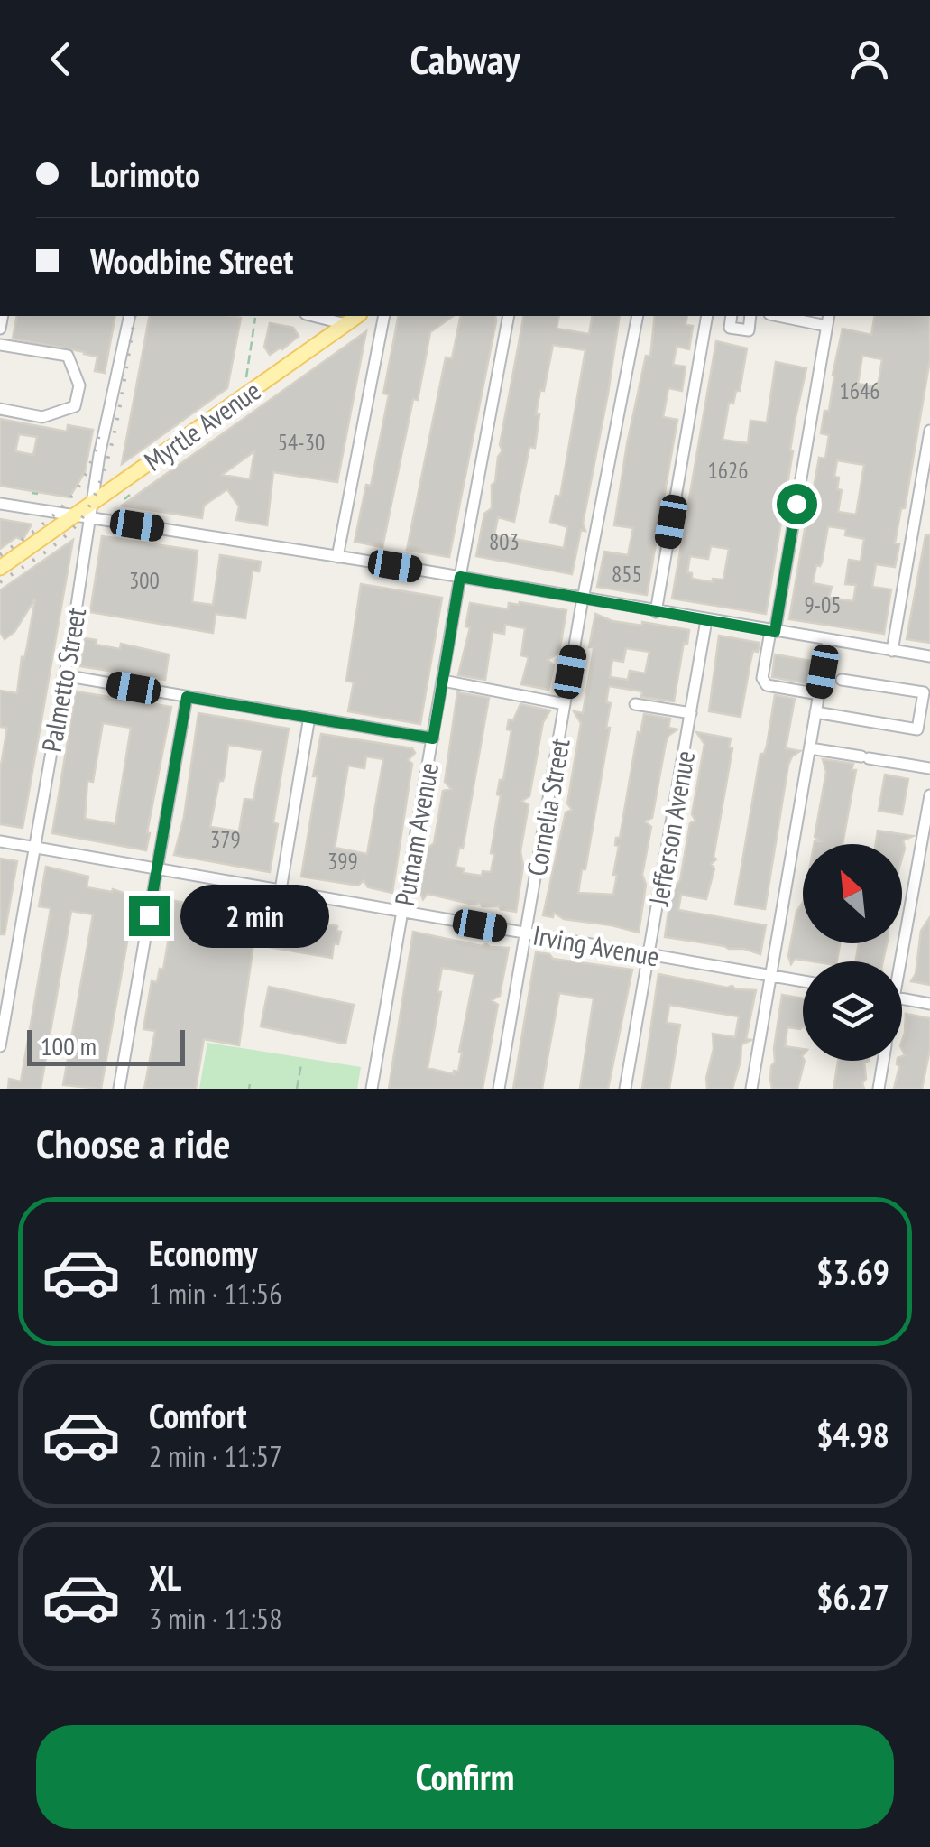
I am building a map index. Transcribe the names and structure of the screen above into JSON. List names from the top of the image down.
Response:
{
  "streets": {
    "main road": ["Myrtle Avenue"],
    "street": [
      "Palmetto Street",
      "Cornelia Street",
      "Jefferson Avenue",
      "Putnam Avenue",
      "Irving Avenue"
    ]
  },
  "crossings": [
    ["Myrtle Avenue", "Palmetto Street"],
    ["Palmetto Street", "Irving Avenue"],
    ["Cornelia Street", "Irving Avenue"],
    ["Jefferson Avenue", "Irving Avenue"],
    ["Putnam Avenue", "Irving Avenue"]
  ],
  "house_numbers": [
    "1646",
    "54-30",
    "1626",
    "803",
    "855",
    "300",
    "9-05",
    "379",
    "399"
  ],
  "scale_bar": "100 m",
  "north": "top left",
  "page": {
    "header": "Cabway",
    "banner": ["Lorimoto", "Woodbine Street"],
    "bubble": "2 min",
    "scale": "100 m",
    "heading": "Choose a ride",
    "list": [
      {
        "name": "Economy",
        "note": "1 min · 11:56",
        "value": "$3.69"
      },
      {
        "name": "Comfort",
        "note": "2 min · 11:57",
        "value": "$4.98"
      },
      {
        "name": "XL",
        "note": "3 min · 11:58",
        "value": "$6.27"
      }
    ],
    "buttons": "Confirm"
  }
}
